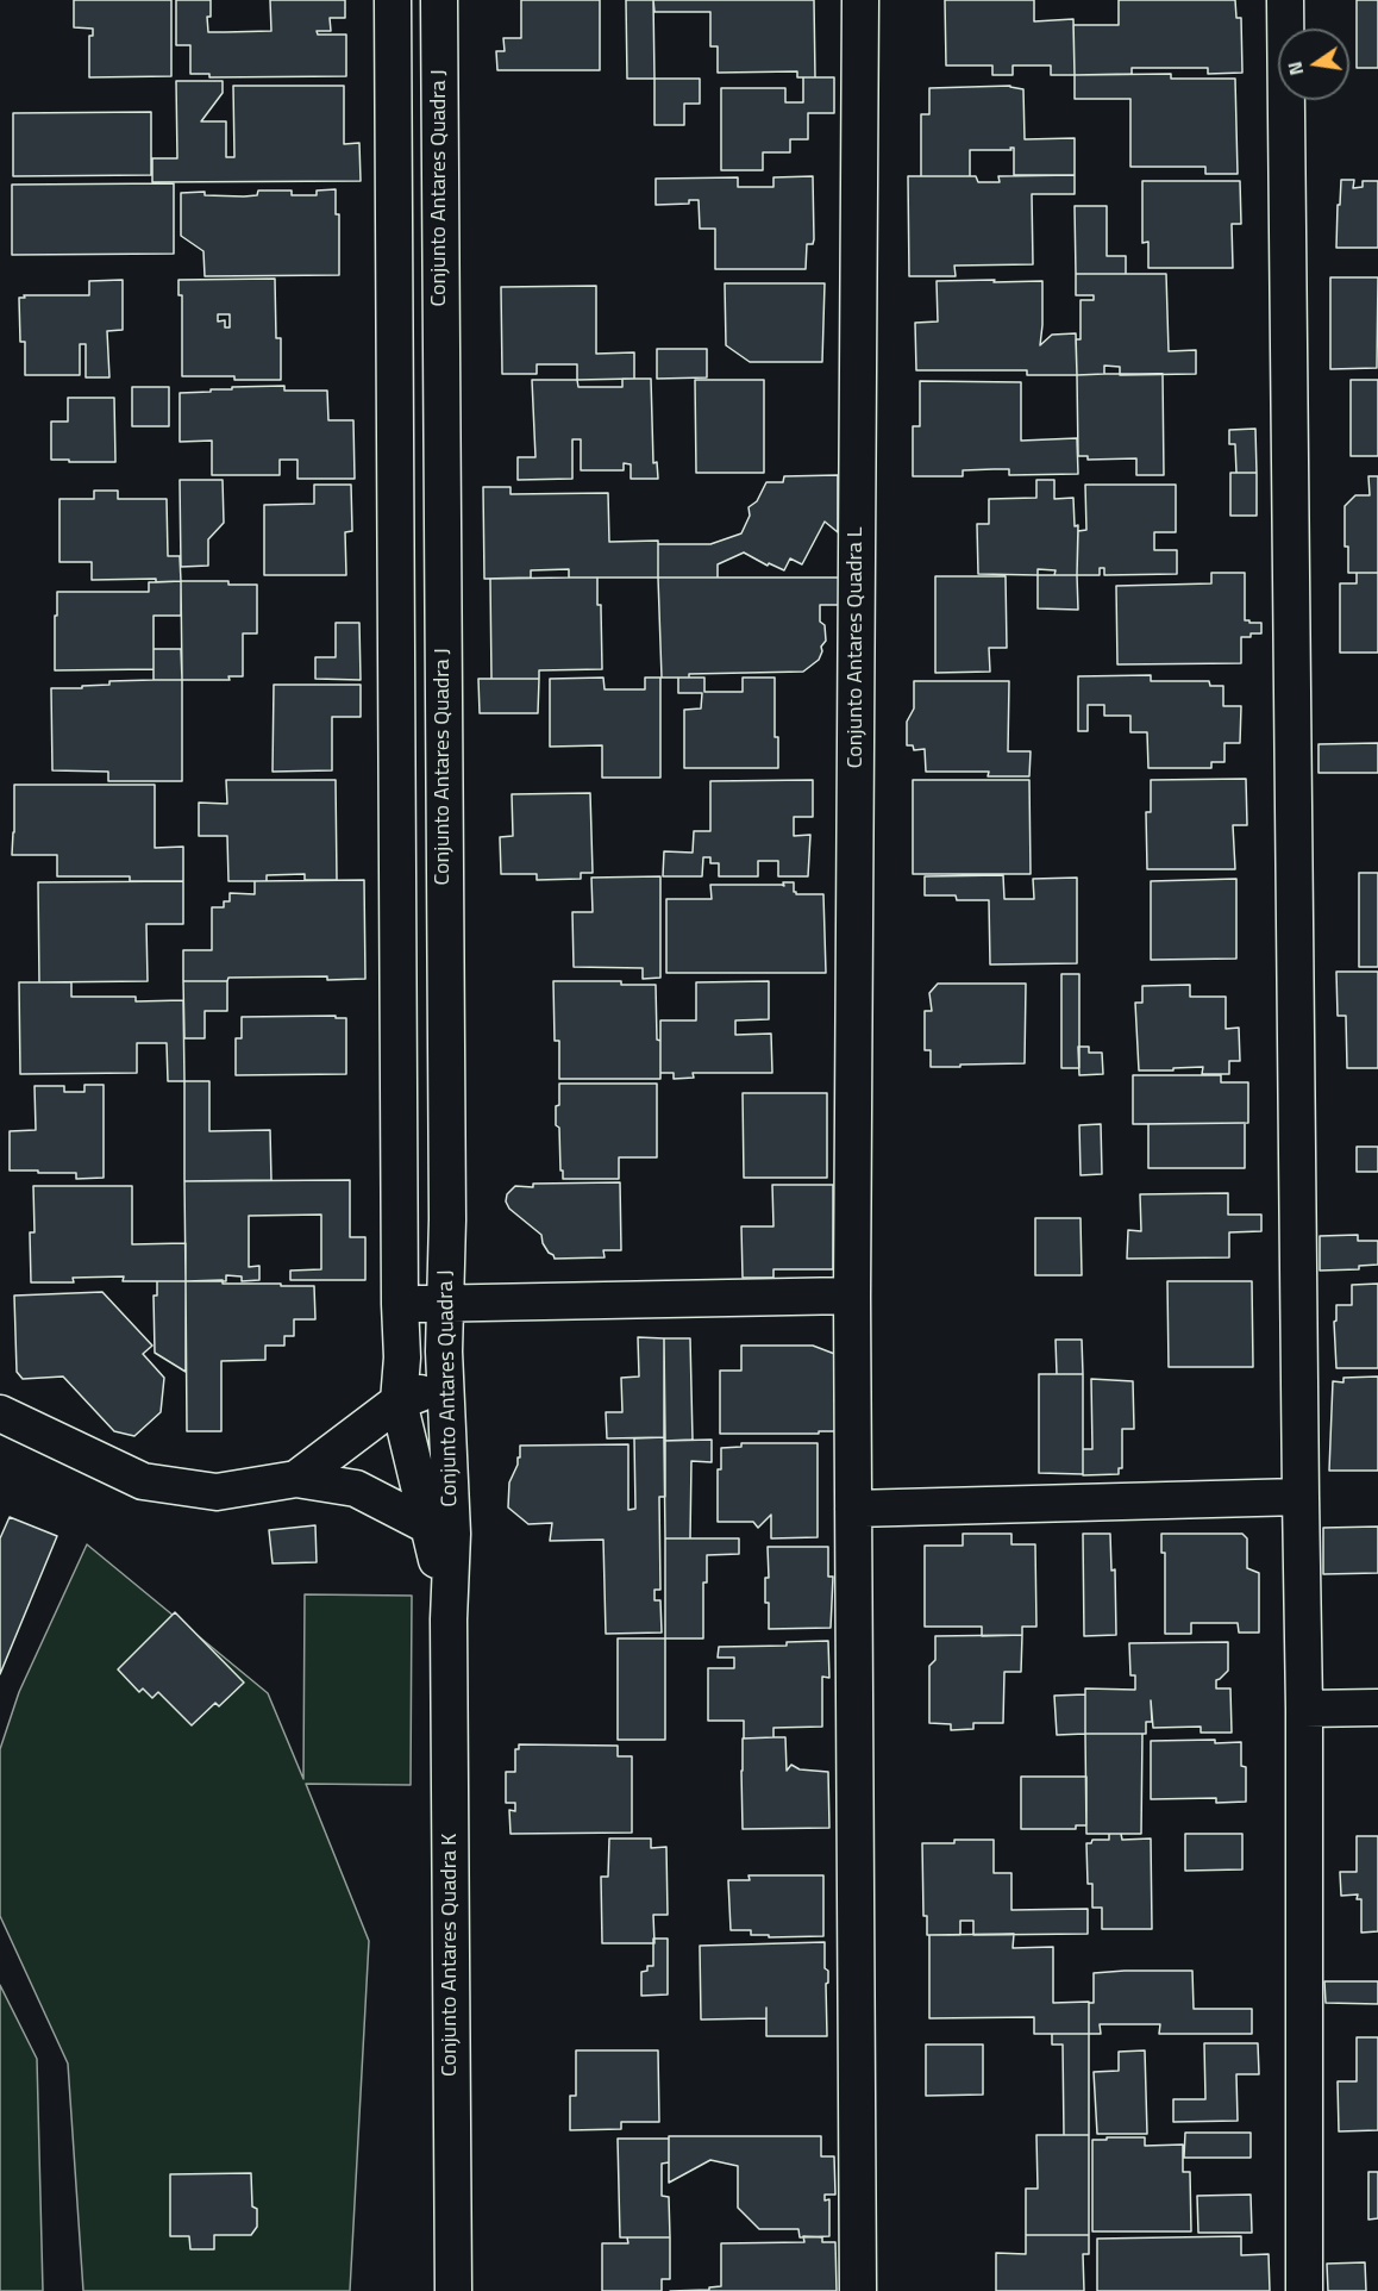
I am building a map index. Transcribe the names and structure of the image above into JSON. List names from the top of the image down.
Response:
{
  "streets": {
    "street": ["Conjunto Antares Quadra J", "Conjunto Antares Quadra L", "Conjunto Antares Quadra K"]
  },
  "crossings": [
    ["Conjunto Antares Quadra J", "Conjunto Antares Quadra K"]
  ],
  "north": "left"
}
